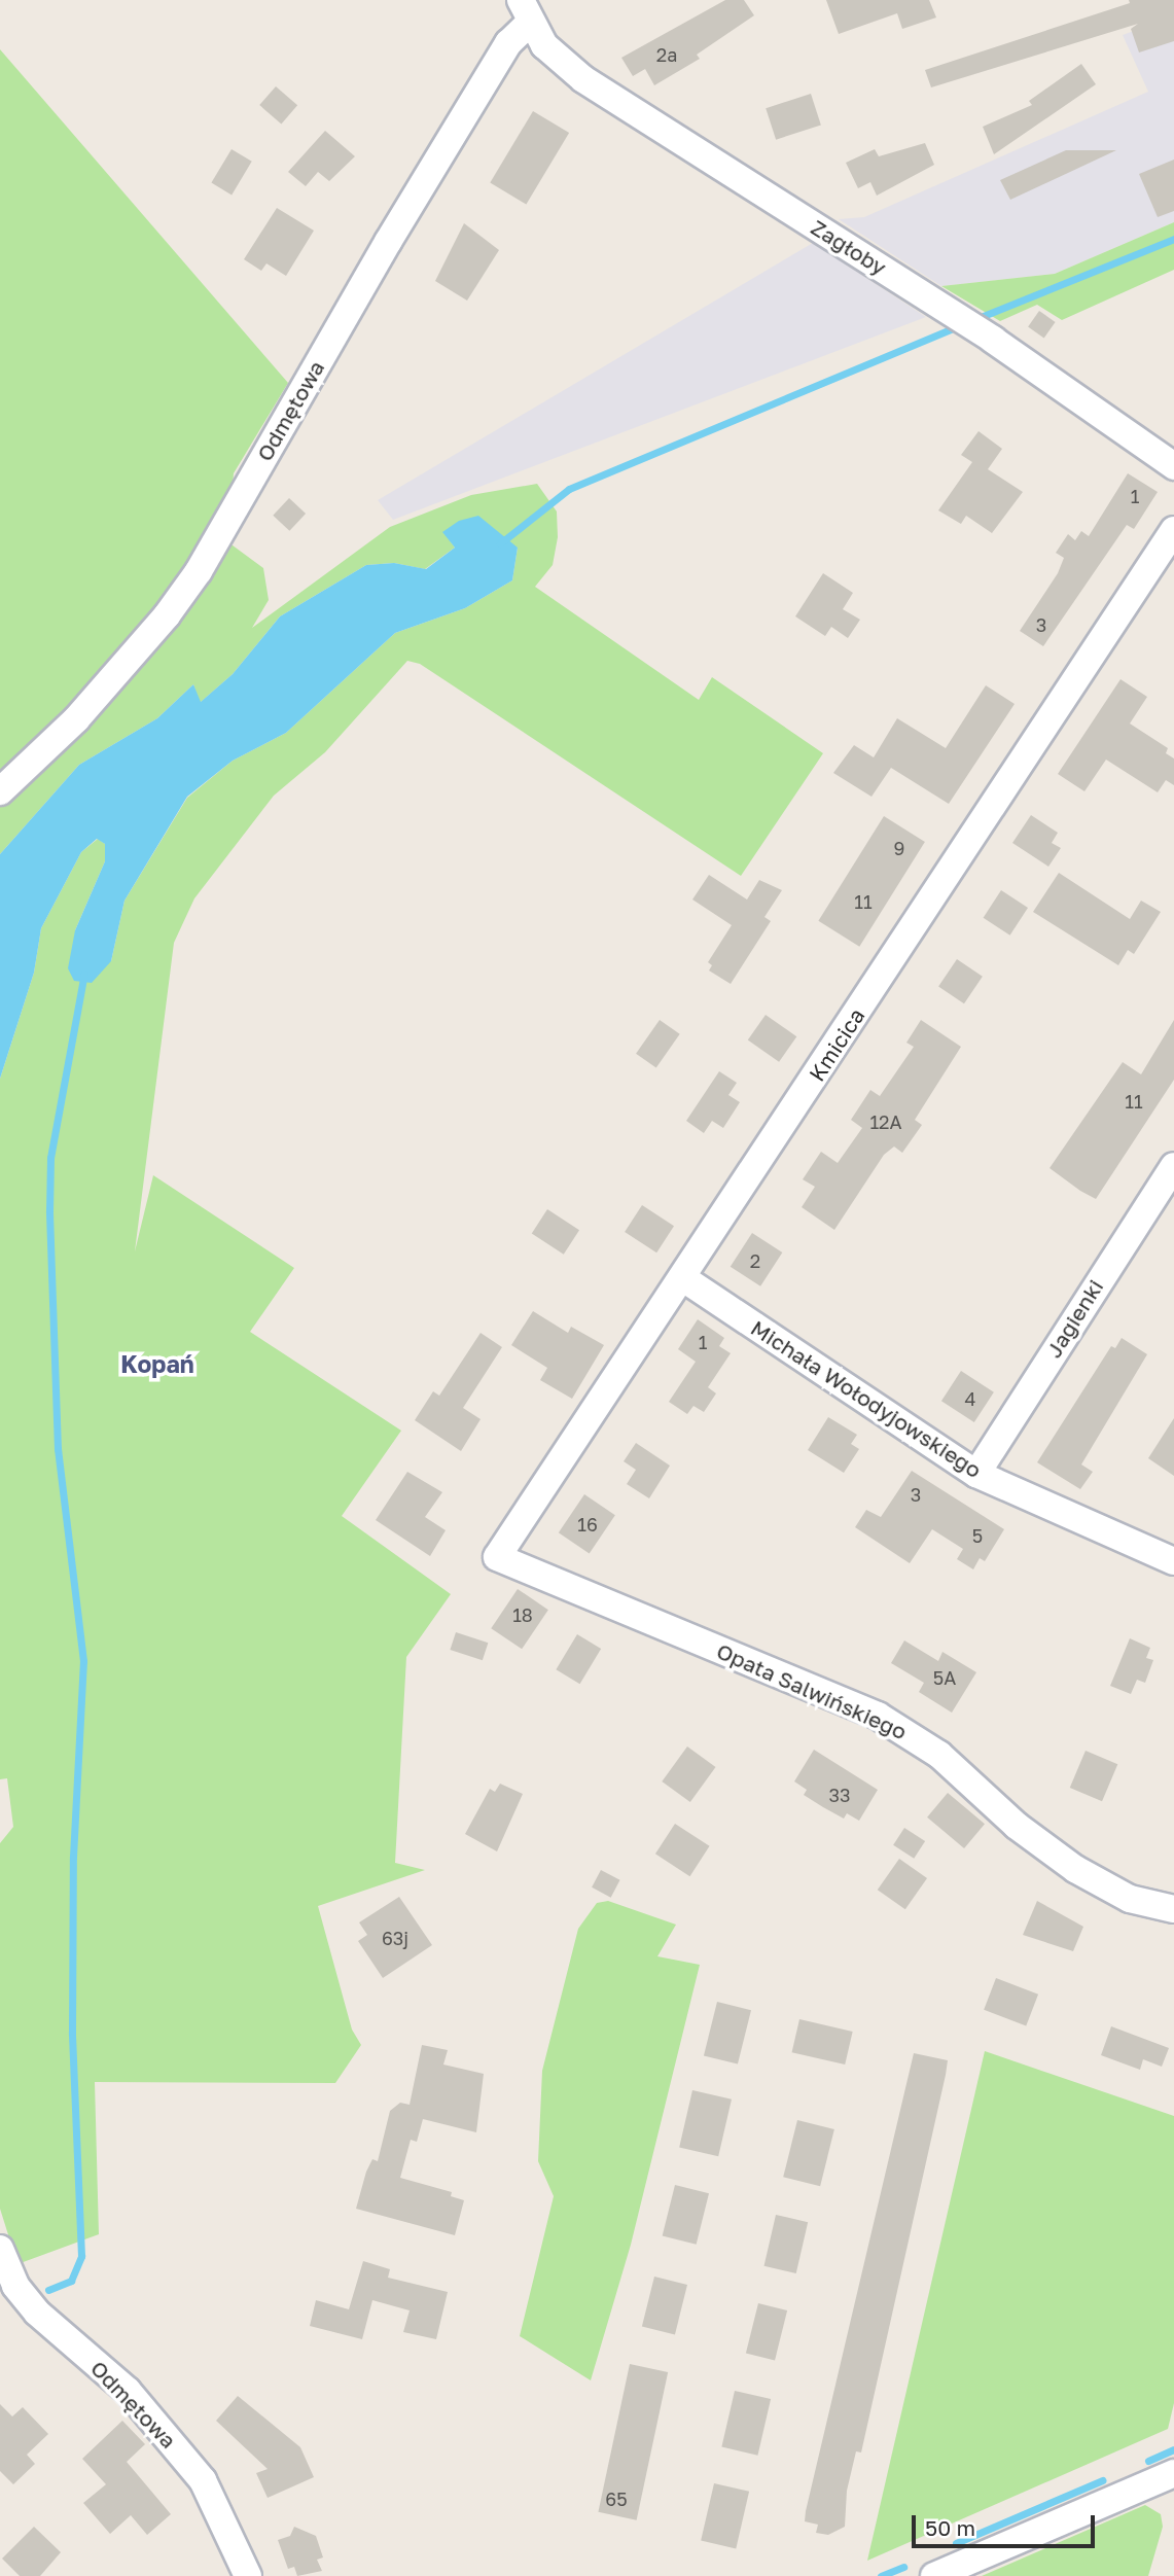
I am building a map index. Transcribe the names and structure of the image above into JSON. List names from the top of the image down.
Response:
{
  "streets": {
    "street": [
      "Zagłoby",
      "Odmętowa",
      "Kmicica",
      "Jagienki",
      "Michała Wołodyjowskiego",
      "Opata Salwińskiego"
    ]
  },
  "crossings": [
    ["Zagłoby", "Odmętowa"],
    ["Kmicica", "Michała Wołodyjowskiego"],
    ["Kmicica", "Opata Salwińskiego"],
    ["Jagienki", "Michała Wołodyjowskiego"]
  ],
  "districts": ["Kopań"],
  "house_numbers": [
    "2a",
    "1",
    "3",
    "9",
    "11",
    "11",
    "12A",
    "2",
    "1",
    "4",
    "3",
    "16",
    "5",
    "18",
    "5A",
    "33",
    "63j",
    "65"
  ],
  "scale_bar": "50 m"
}
